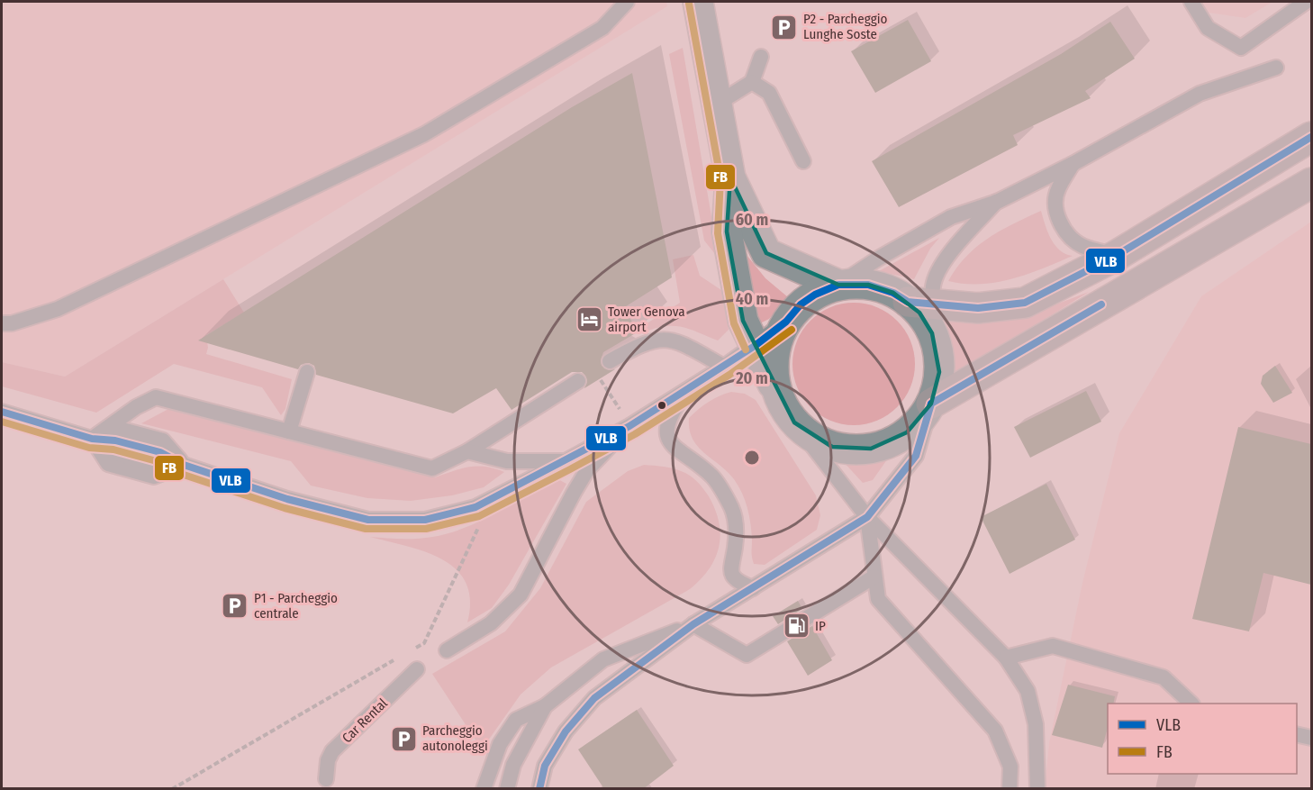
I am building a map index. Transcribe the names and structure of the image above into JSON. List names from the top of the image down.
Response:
{
  "streets": {
    "lane": ["Car Rental"]
  },
  "places": {
    "parking": ["P2 - Parcheggio Lunghe Soste", "P1 - Parcheggio centrale", "Parcheggio autonoleggi"],
    "hotel": ["Tower Genova airport"],
    "fuel station": ["IP"]
  },
  "lines": ["transit line FB", "transit line VLB"],
  "legend": ["VLB", "FB"],
  "rings": ["60 m", "40 m", "20 m"]
}
